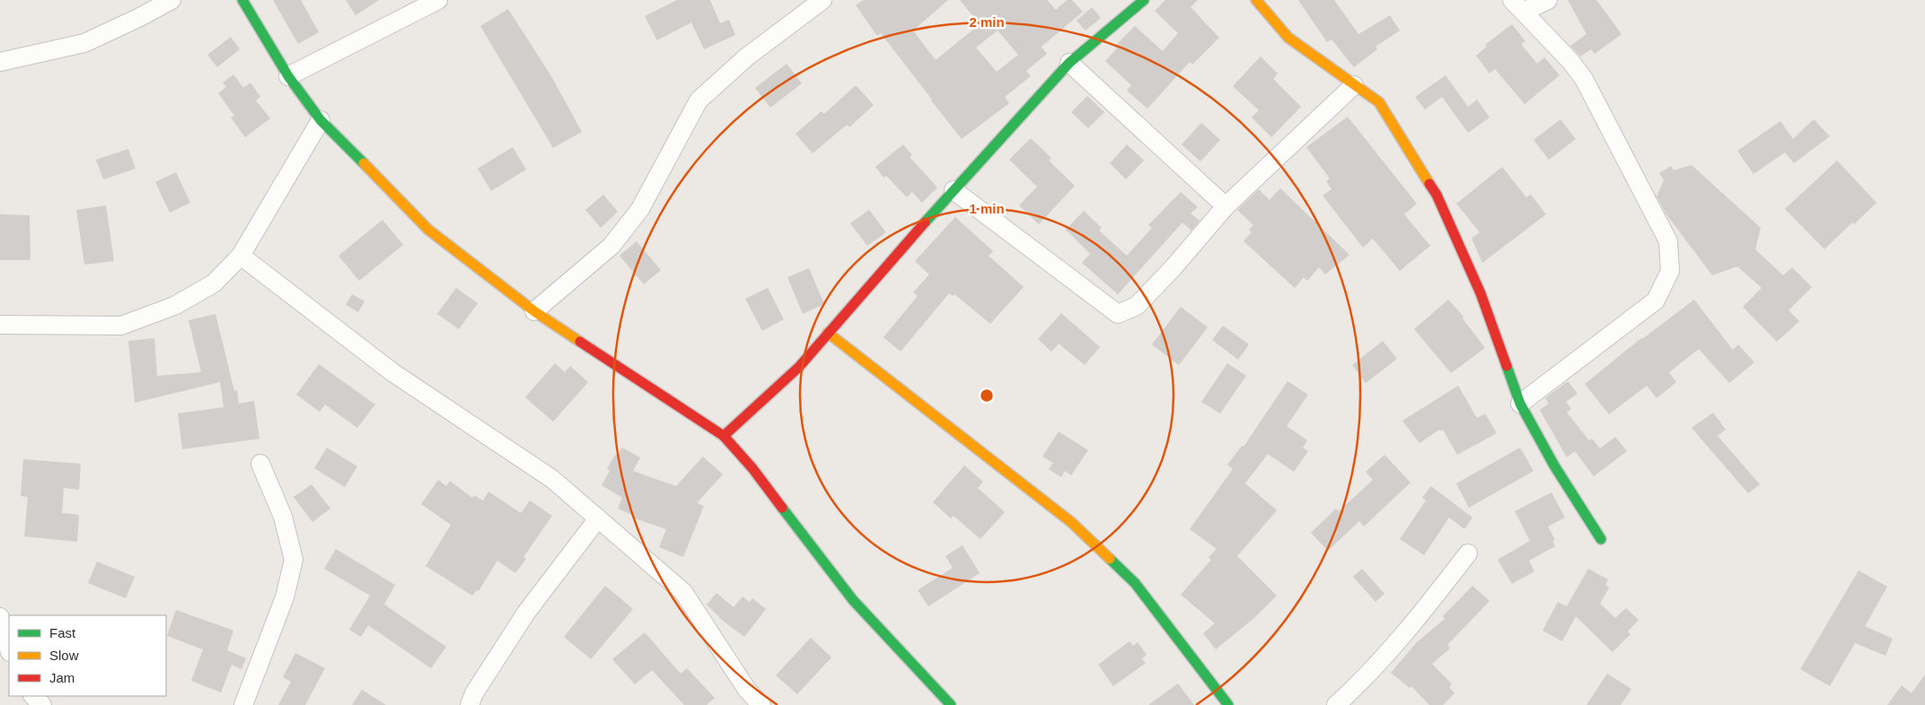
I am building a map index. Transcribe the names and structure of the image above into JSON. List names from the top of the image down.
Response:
{
  "legend": ["Fast", "Slow", "Jam"],
  "rings": ["2 min", "1 min"]
}
